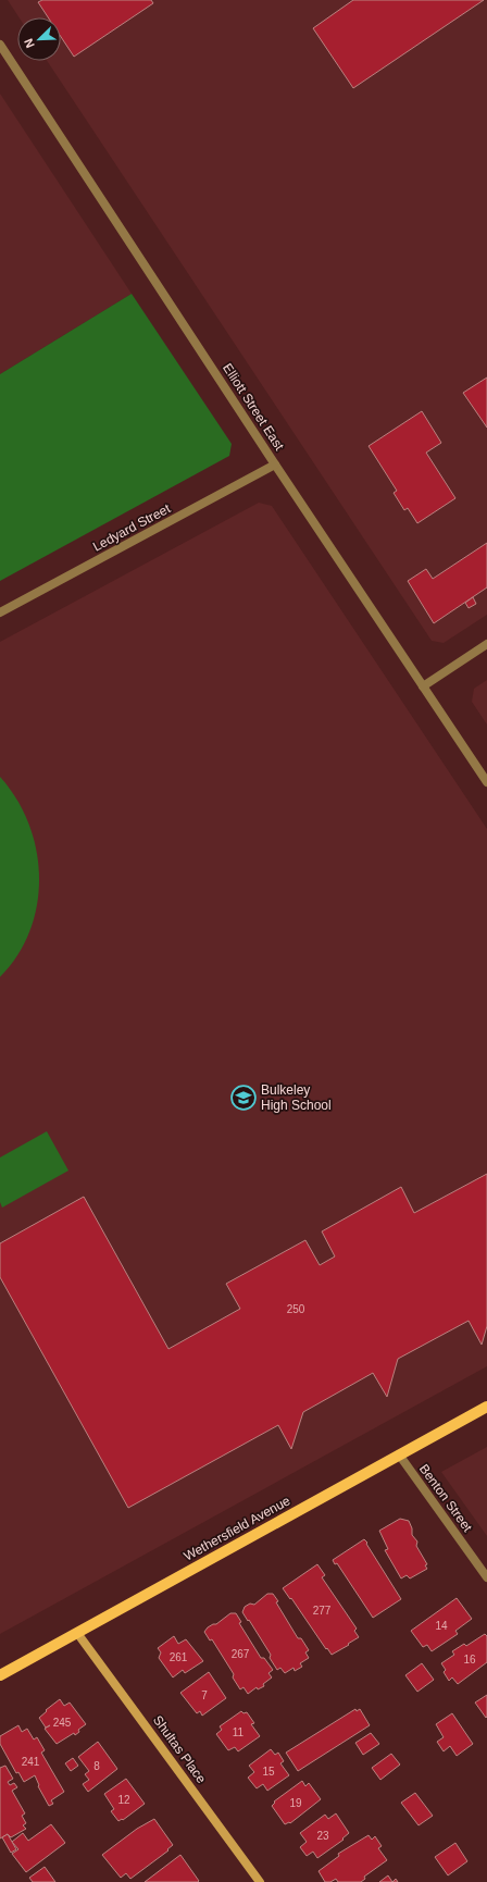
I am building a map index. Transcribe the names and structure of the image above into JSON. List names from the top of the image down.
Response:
{
  "streets": {
    "main road": ["Wethersfield Avenue"],
    "street": [
      "Elliott Street East",
      "Ledyard Street",
      "Benton Street",
      "Shultas Place"
    ]
  },
  "crossings": [
    ["Elliott Street East", "Ledyard Street"],
    ["Benton Street", "Wethersfield Avenue"],
    ["Wethersfield Avenue", "Shultas Place"]
  ],
  "places": {
    "school or university": ["Bulkeley High School"]
  },
  "house_numbers": [
    "250",
    "277",
    "14",
    "267",
    "261",
    "16",
    "7",
    "245",
    "11",
    "241",
    "8",
    "15",
    "12",
    "19",
    "23"
  ],
  "north": "bottom left"
}
